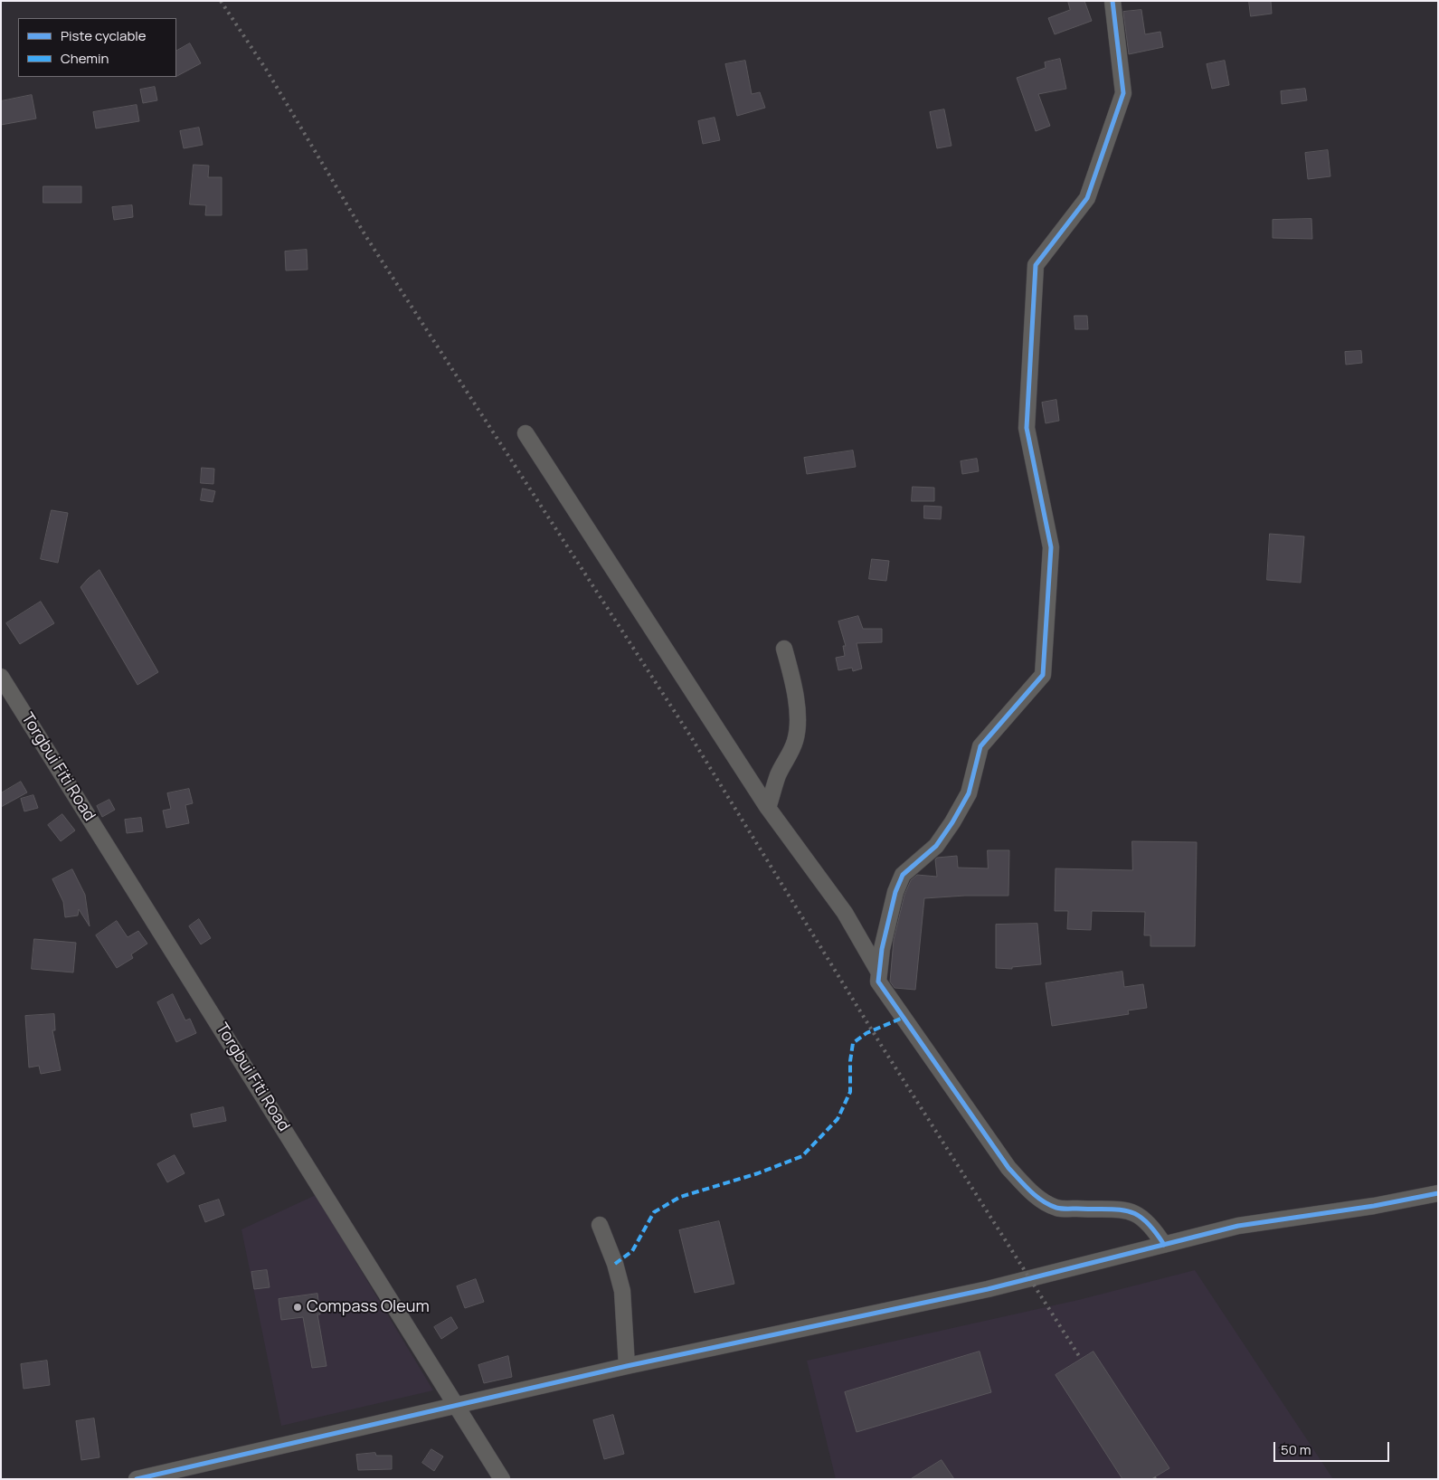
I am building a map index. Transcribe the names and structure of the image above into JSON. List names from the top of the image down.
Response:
{
  "streets": {
    "street": ["Torgbui Fiti Road"]
  },
  "places": ["Compass Oleum"],
  "legend": ["Piste cyclable", "Chemin"],
  "scale_bar": "50 m"
}
